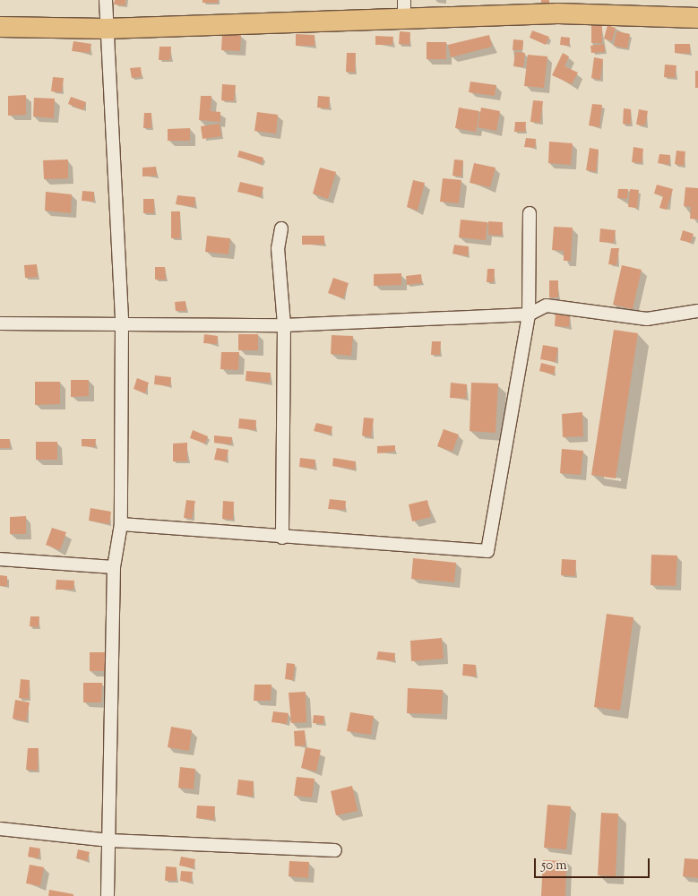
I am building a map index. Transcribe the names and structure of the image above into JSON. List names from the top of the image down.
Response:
{
  "scale_bar": "50 m"
}
